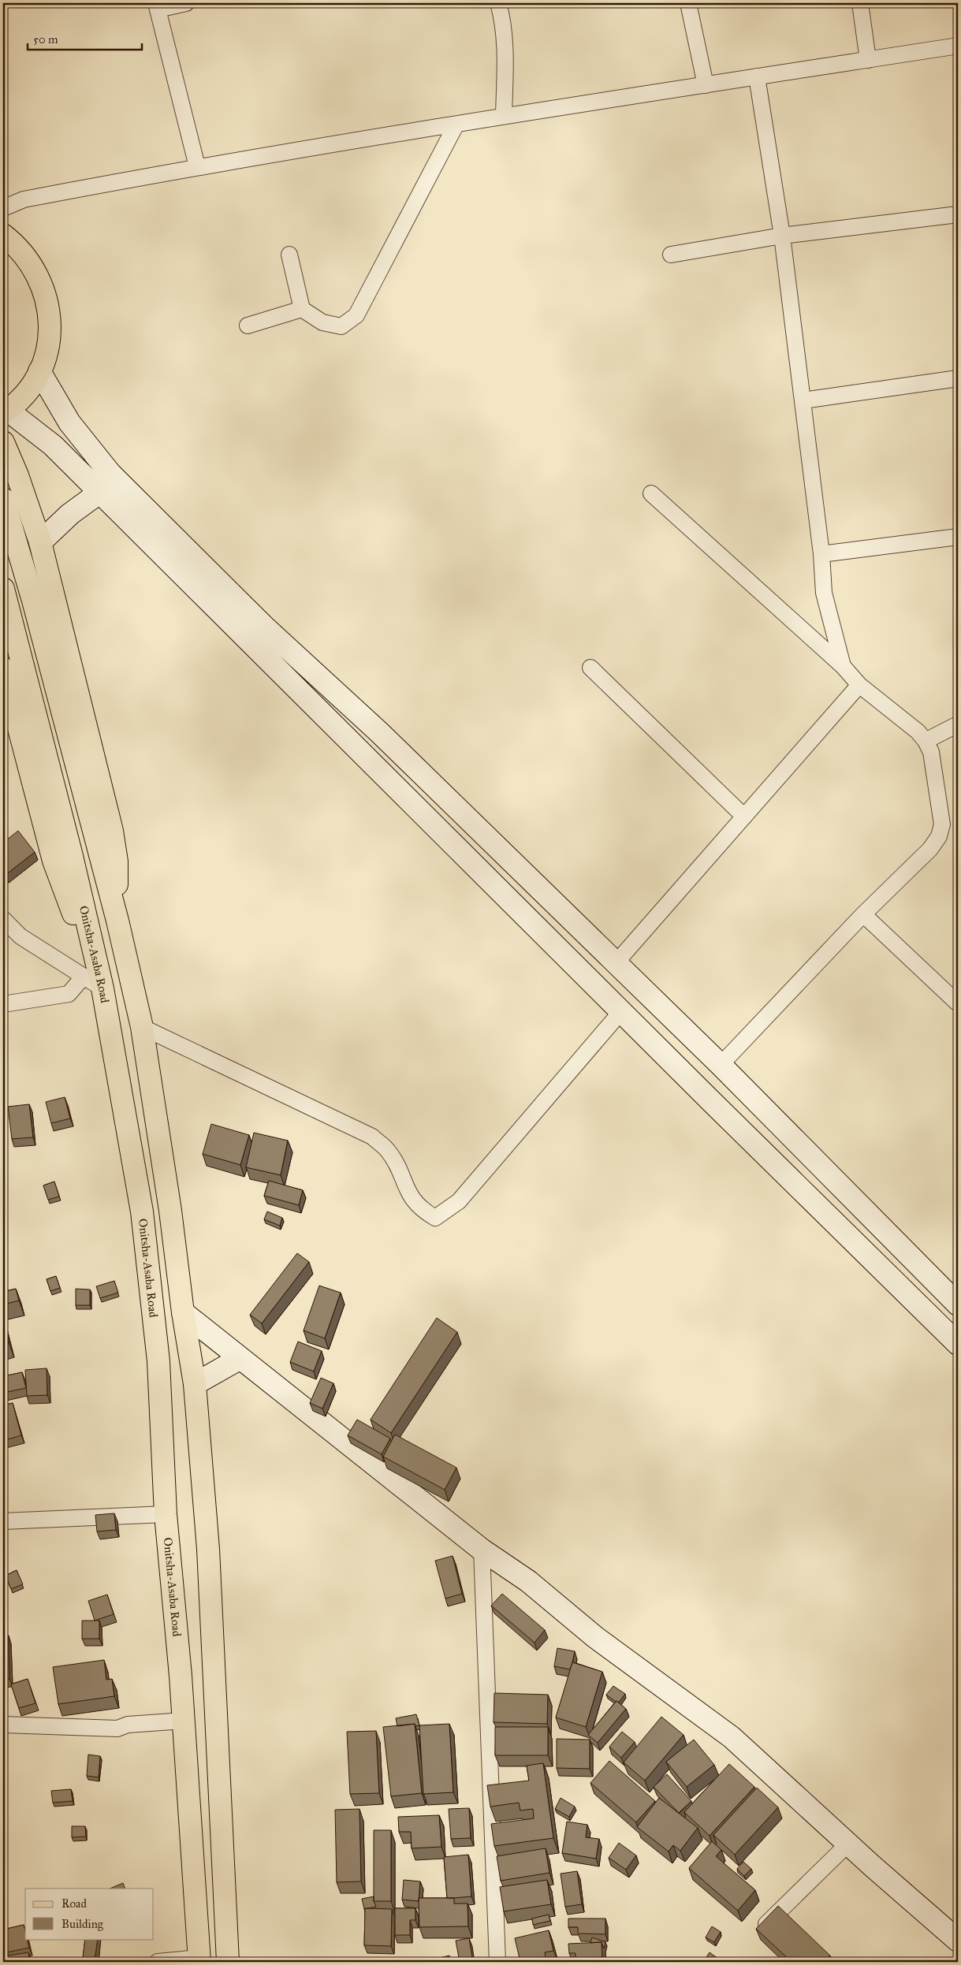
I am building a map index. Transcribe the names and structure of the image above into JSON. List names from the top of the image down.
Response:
{
  "streets": {
    "main road": ["Onitsha-Asaba Road"]
  },
  "legend": ["Road", "Building"],
  "scale_bar": "50 m"
}
